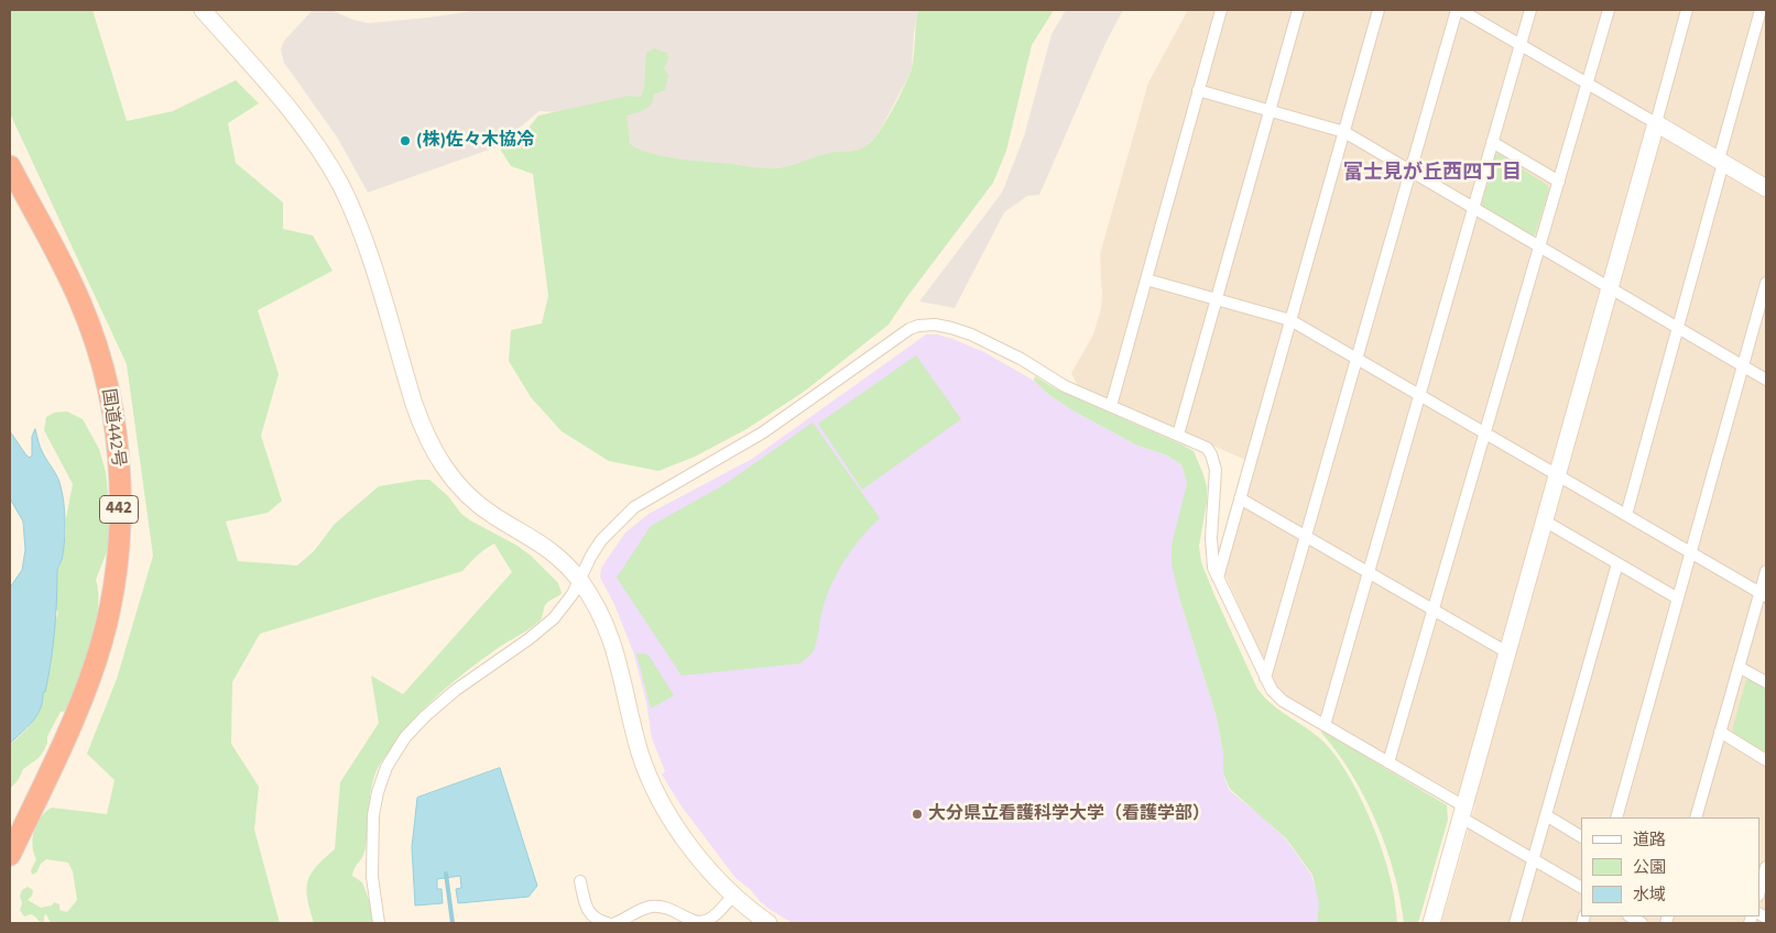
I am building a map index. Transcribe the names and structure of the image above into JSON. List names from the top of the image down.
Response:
{
  "streets": {
    "highway": ["国道442号", "442"]
  },
  "districts": ["富士見が丘西四丁目"],
  "places": ["(株)佐々木協冷", "大分県立看護科学大学（看護学部）"],
  "legend": ["道路", "公園", "水域"]
}
